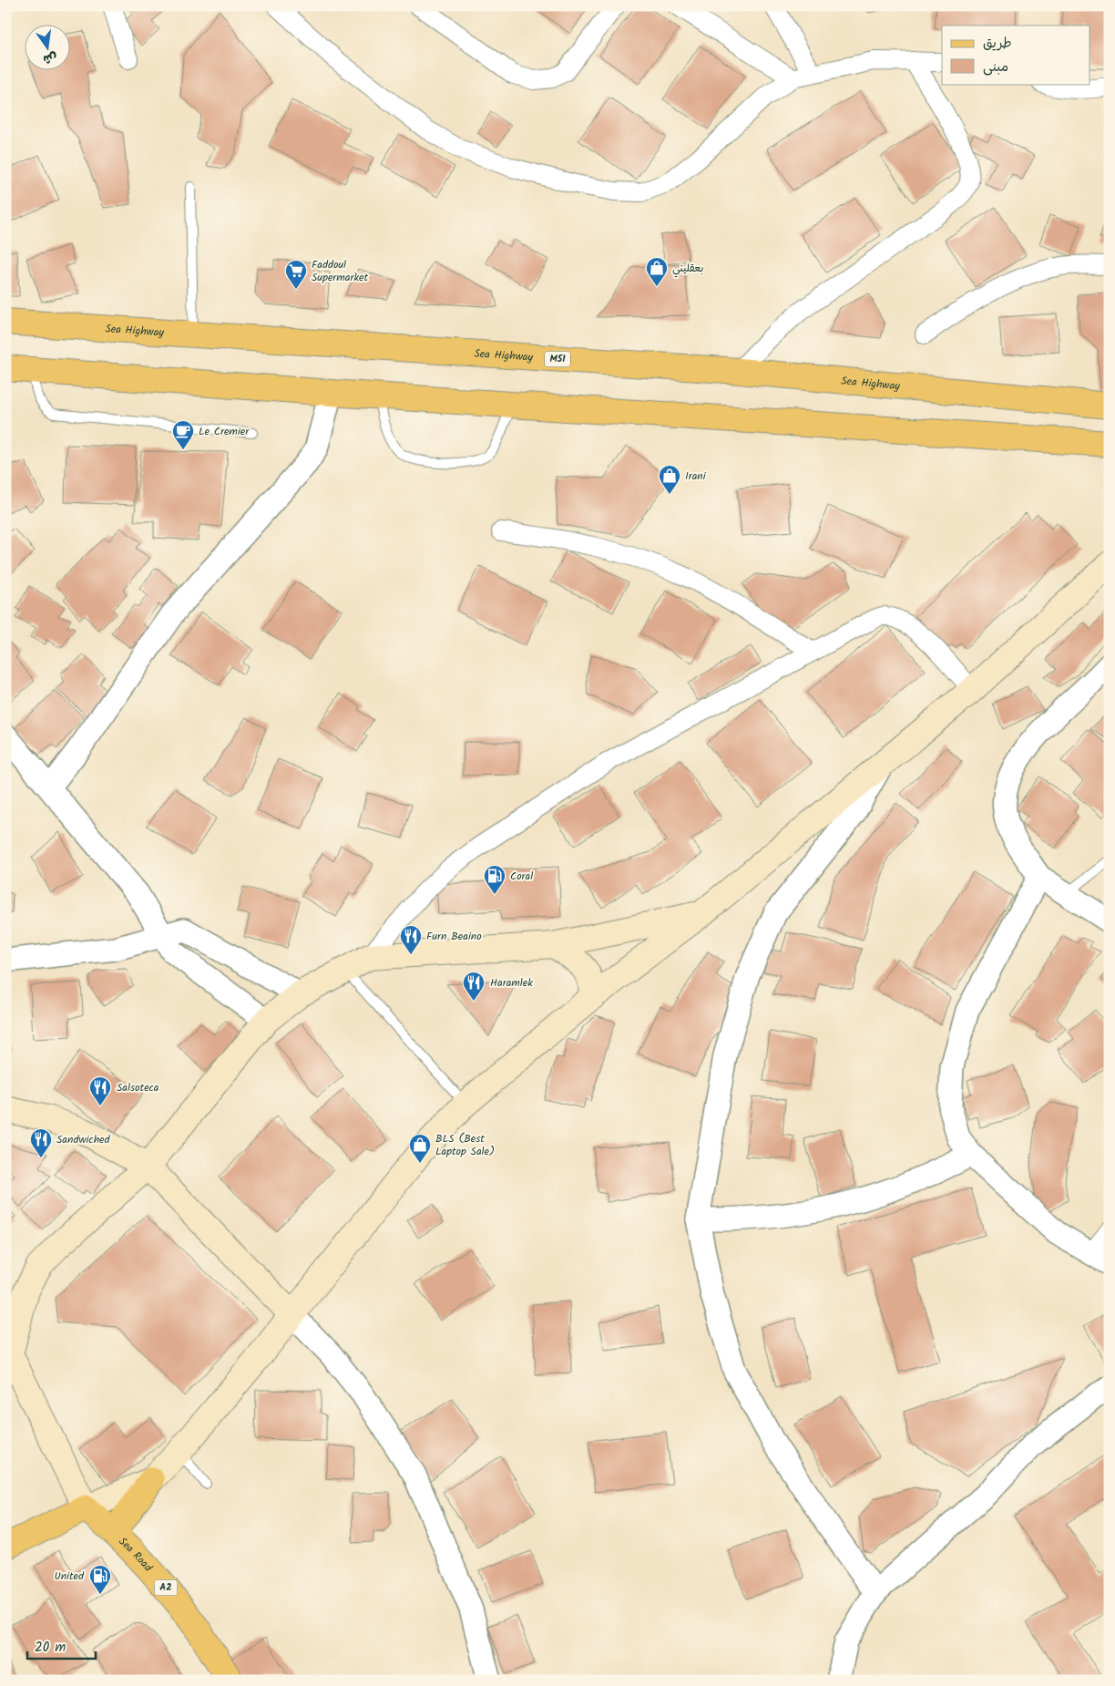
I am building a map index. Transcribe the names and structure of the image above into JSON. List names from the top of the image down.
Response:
{
  "streets": {
    "main road": [
      "Sea Highway",
      "M51",
      "Sea Road",
      "A2"
    ]
  },
  "places": {
    "shop": ["بعقليني", "Irani", "BLS (Best Laptop Sale)"],
    "supermarket": ["Faddoul Supermarket"],
    "cafe": ["Le Cremier"],
    "fuel station": ["Coral", "United"],
    "restaurant": [
      "Furn Beaino",
      "Haramlek",
      "Salsoteca",
      "Sandwiched"
    ]
  },
  "legend": ["طريق", "مبنى"],
  "scale_bar": "20 m",
  "north": "bottom"
}
